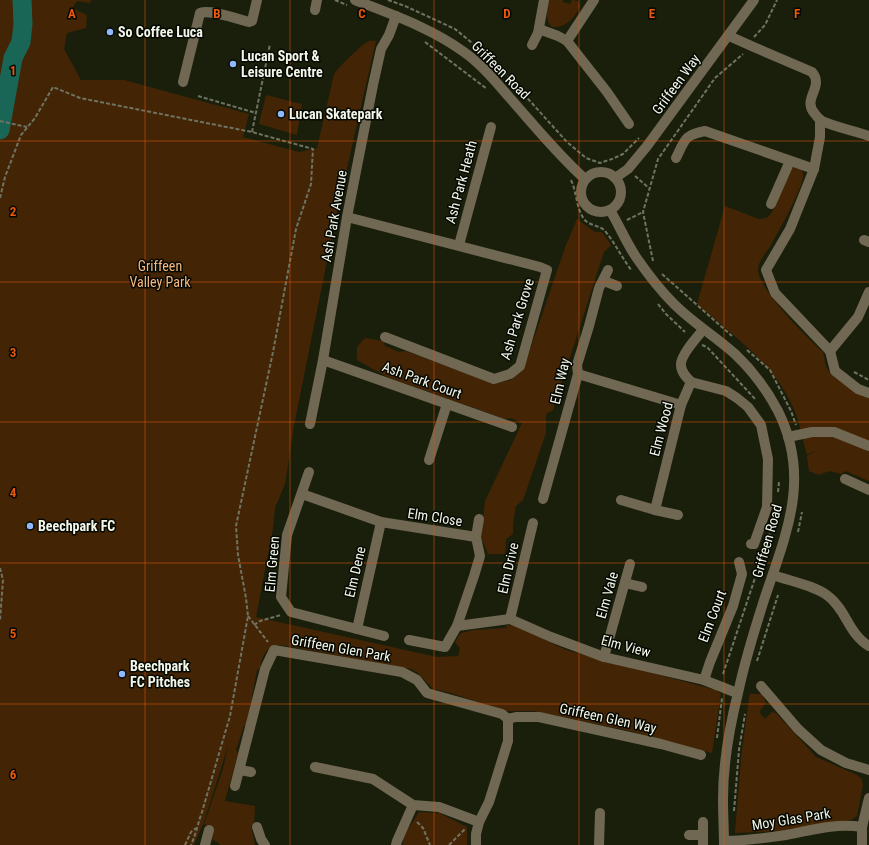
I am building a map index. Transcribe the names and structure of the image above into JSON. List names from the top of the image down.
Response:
{
  "streets": {
    "street": [
      "Griffeen Road",
      "Griffeen Way",
      "Ash Park Heath",
      "Ash Park Avenue",
      "Ash Park Grove",
      "Ash Park Court",
      "Elm Way",
      "Elm Wood",
      "Elm Close",
      "Elm Green",
      "Elm Drive",
      "Elm Dene",
      "Elm Vale",
      "Elm Court",
      "Elm View",
      "Griffeen Glen Park",
      "Griffeen Glen Way",
      "Moy Glas Park"
    ]
  },
  "crossings": [
    ["Griffeen Road", "Griffeen Way"],
    ["Griffeen Road", "Ash Park Avenue"],
    ["Griffeen Road", "Elm View"],
    ["Griffeen Road", "Moy Glas Park"],
    ["Ash Park Heath", "Ash Park Grove"],
    ["Ash Park Avenue", "Ash Park Grove"],
    ["Ash Park Avenue", "Ash Park Court"],
    ["Elm Close", "Elm Green"],
    ["Elm Close", "Elm Dene"],
    ["Elm Drive", "Elm View"],
    ["Elm Vale", "Elm View"],
    ["Elm Court", "Elm View"],
    ["Griffeen Glen Park", "Griffeen Glen Way"]
  ],
  "parks": ["Griffeen Valley Park"],
  "places": [
    "So Coffee Luca",
    "Lucan Sport & Leisure Centre",
    "Lucan Skatepark",
    "Beechpark FC",
    "Beechpark FC Pitches"
  ],
  "grid": {
    "columns": [
      "A",
      "B",
      "C",
      "D",
      "E",
      "F"
    ],
    "rows": [
      "1",
      "2",
      "3",
      "4",
      "5",
      "6"
    ]
  }
}
